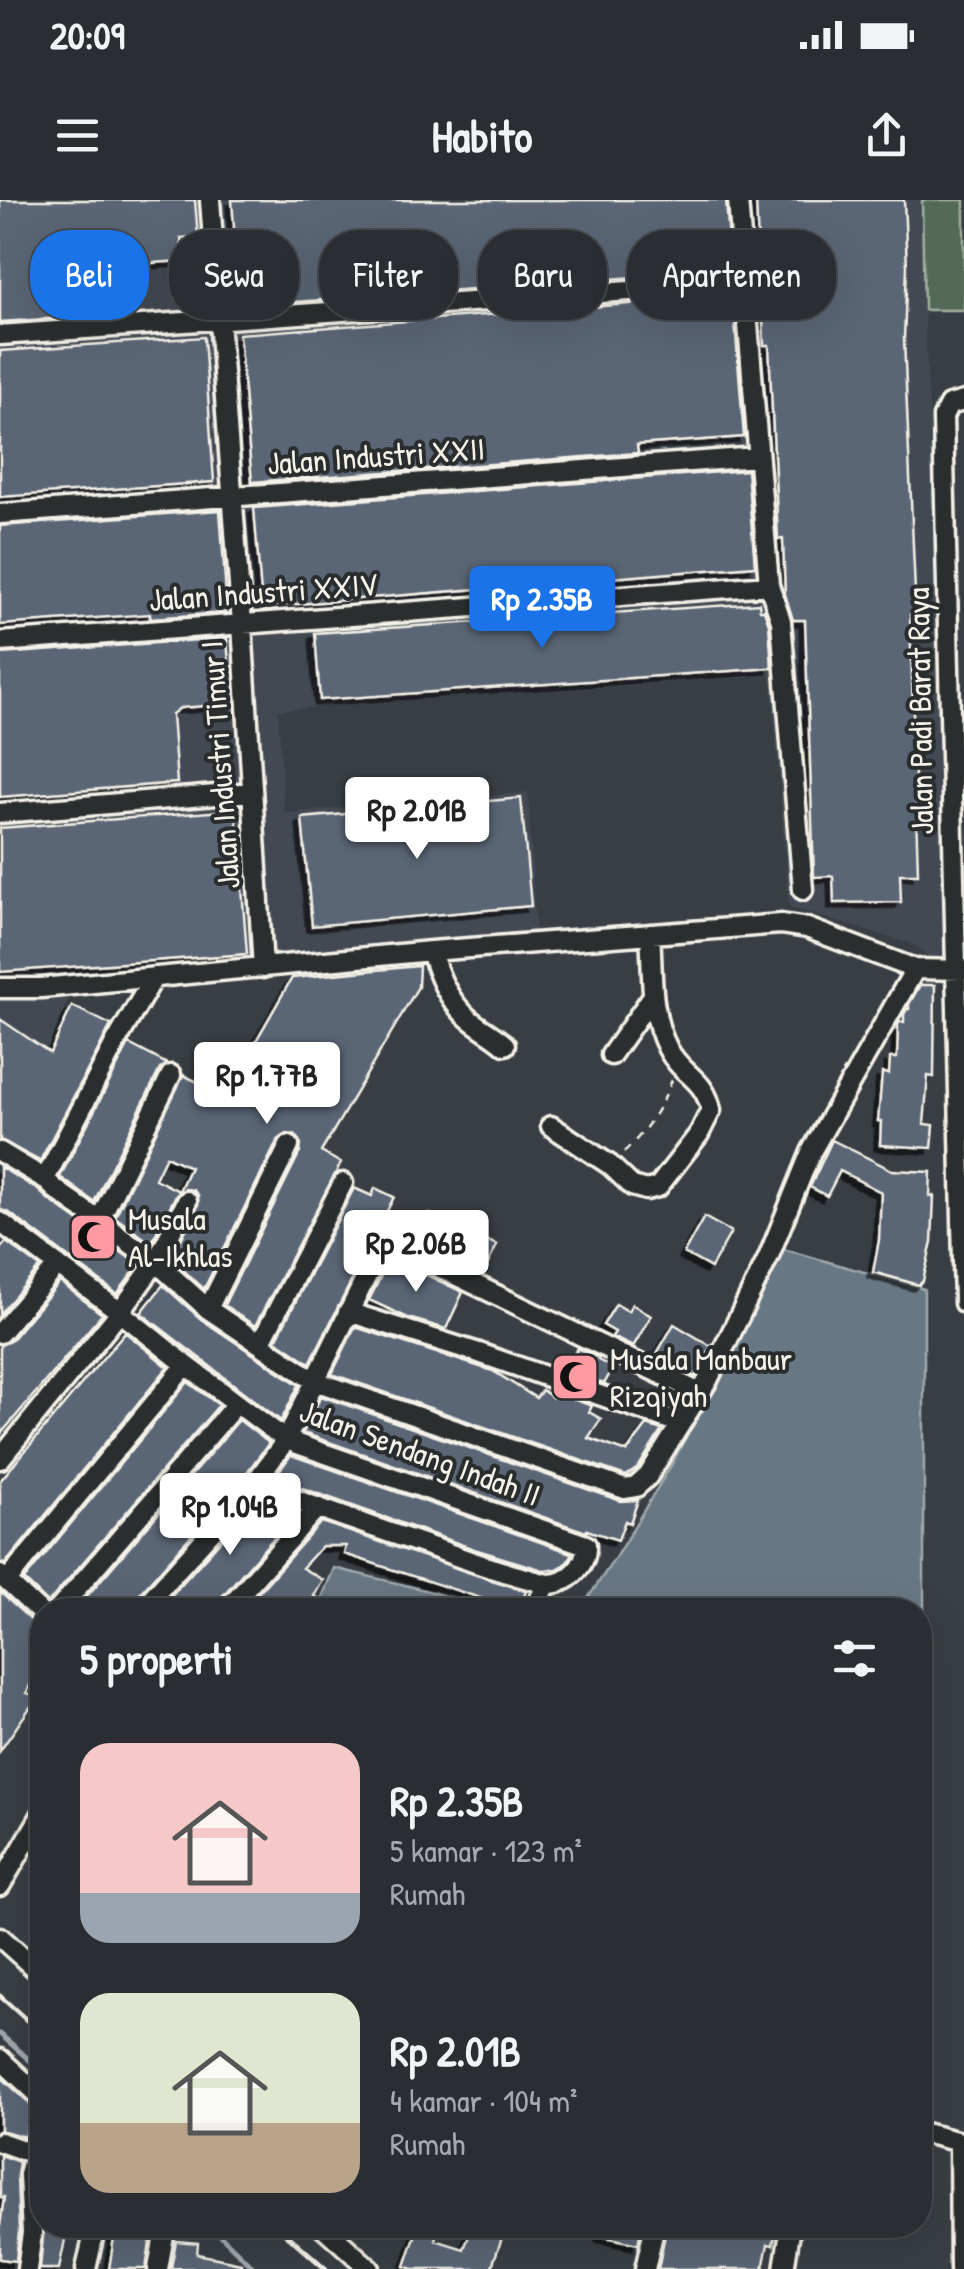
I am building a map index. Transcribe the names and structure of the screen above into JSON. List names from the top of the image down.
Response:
{
  "streets": {
    "street": [
      "Jalan Industri XXII",
      "Jalan Industri XXIV",
      "Jalan Padi Barat Raya",
      "Jalan Industri Timur I",
      "Jalan Sendang Indah II"
    ]
  },
  "crossings": [
    ["Jalan Industri XXII", "Jalan Industri Timur I"],
    ["Jalan Industri XXIV", "Jalan Industri Timur I"]
  ],
  "places": {
    "mosque": ["Musala Al-Ikhlas", "Musala Manbaur Rizqiyah"]
  },
  "page": {
    "status": "20:09",
    "header": "Habito",
    "chip": [
      "Beli",
      "Sewa",
      "Filter",
      "Baru",
      "Apartemen"
    ],
    "price": [
      "Rp 2.35B",
      "Rp 2.01B",
      "Rp 1.77B",
      "Rp 2.06B",
      "Rp 1.04B"
    ],
    "heading": "5 properti",
    "list": [
      {
        "name": "Rp 2.35B",
        "note": "5 kamar · 123 m² · Rumah"
      },
      {
        "name": "Rp 2.01B",
        "note": "4 kamar · 104 m² · Rumah"
      }
    ]
  }
}
